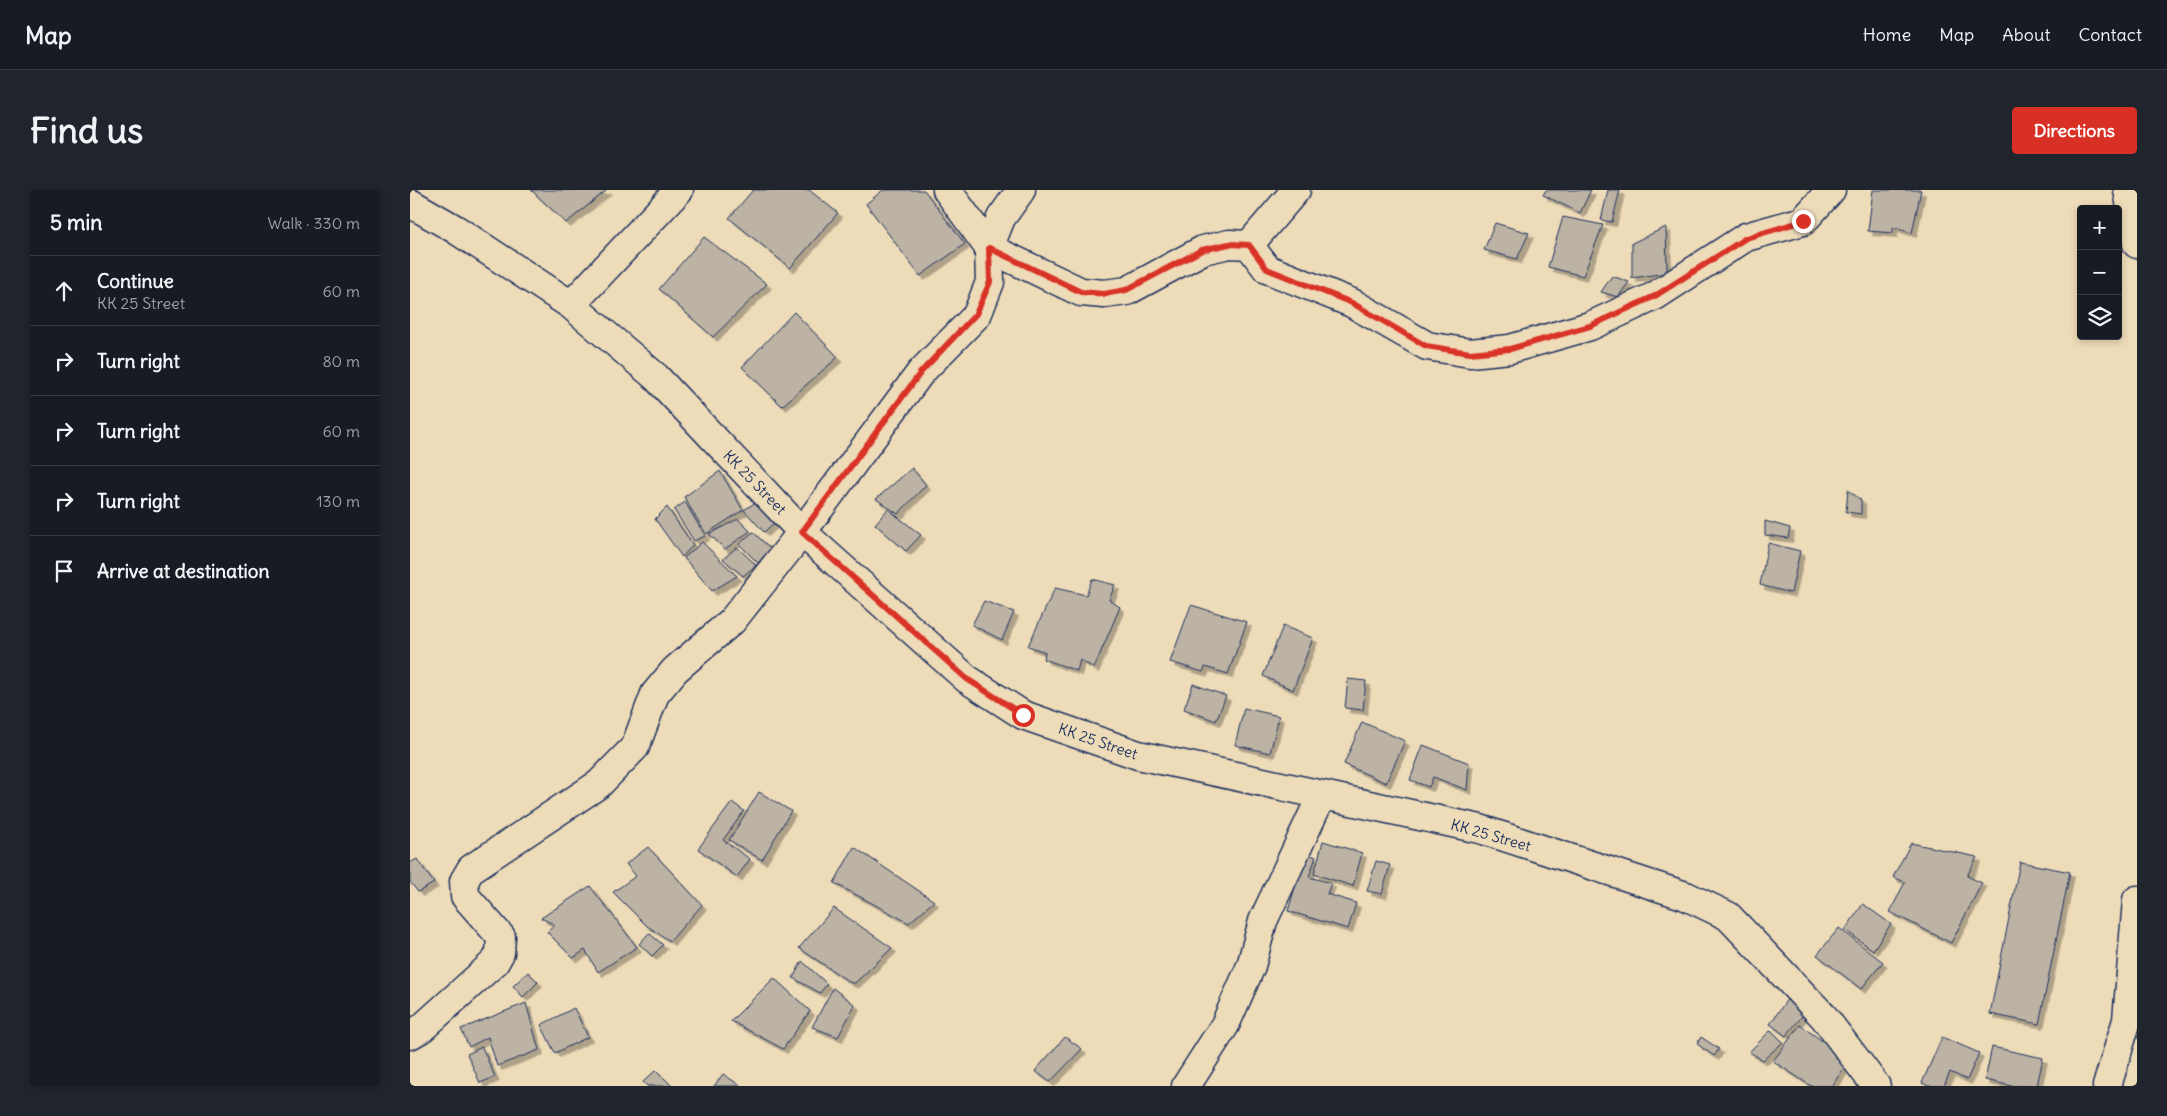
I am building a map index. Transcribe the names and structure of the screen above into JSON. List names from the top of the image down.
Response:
{
  "streets": {
    "street": ["KK 25 Street"]
  },
  "page": {
    "header": "Map",
    "nav": [
      "Home",
      "Map",
      "About",
      "Contact"
    ],
    "buttons": "Directions",
    "title": "Find us",
    "heading": ["5 min", "Walk · 330 m"],
    "map_buttons": ["+", "−"],
    "list": [
      ["Continue", "KK 25 Street", "60 m"],
      ["Turn right", "80 m"],
      ["Turn right", "60 m"],
      ["Turn right", "130 m"],
      "Arrive at destination"
    ]
  }
}
